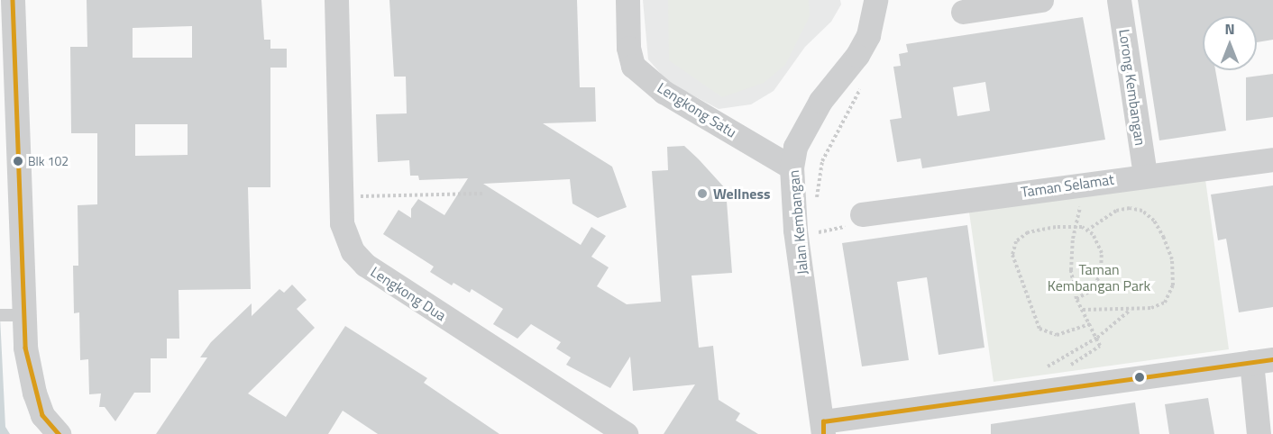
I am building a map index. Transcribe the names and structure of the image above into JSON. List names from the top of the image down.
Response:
{
  "streets": {
    "street": [
      "Lorong Kembangan",
      "Lengkong Satu",
      "Taman Selamat",
      "Jalan Kembangan",
      "Lengkong Dua"
    ]
  },
  "crossings": [
    ["Lorong Kembangan", "Taman Selamat"],
    ["Lengkong Satu", "Jalan Kembangan"]
  ],
  "parks": ["Taman Kembangan Park"],
  "places": ["Blk 102", "Wellness"],
  "north": "top"
}
